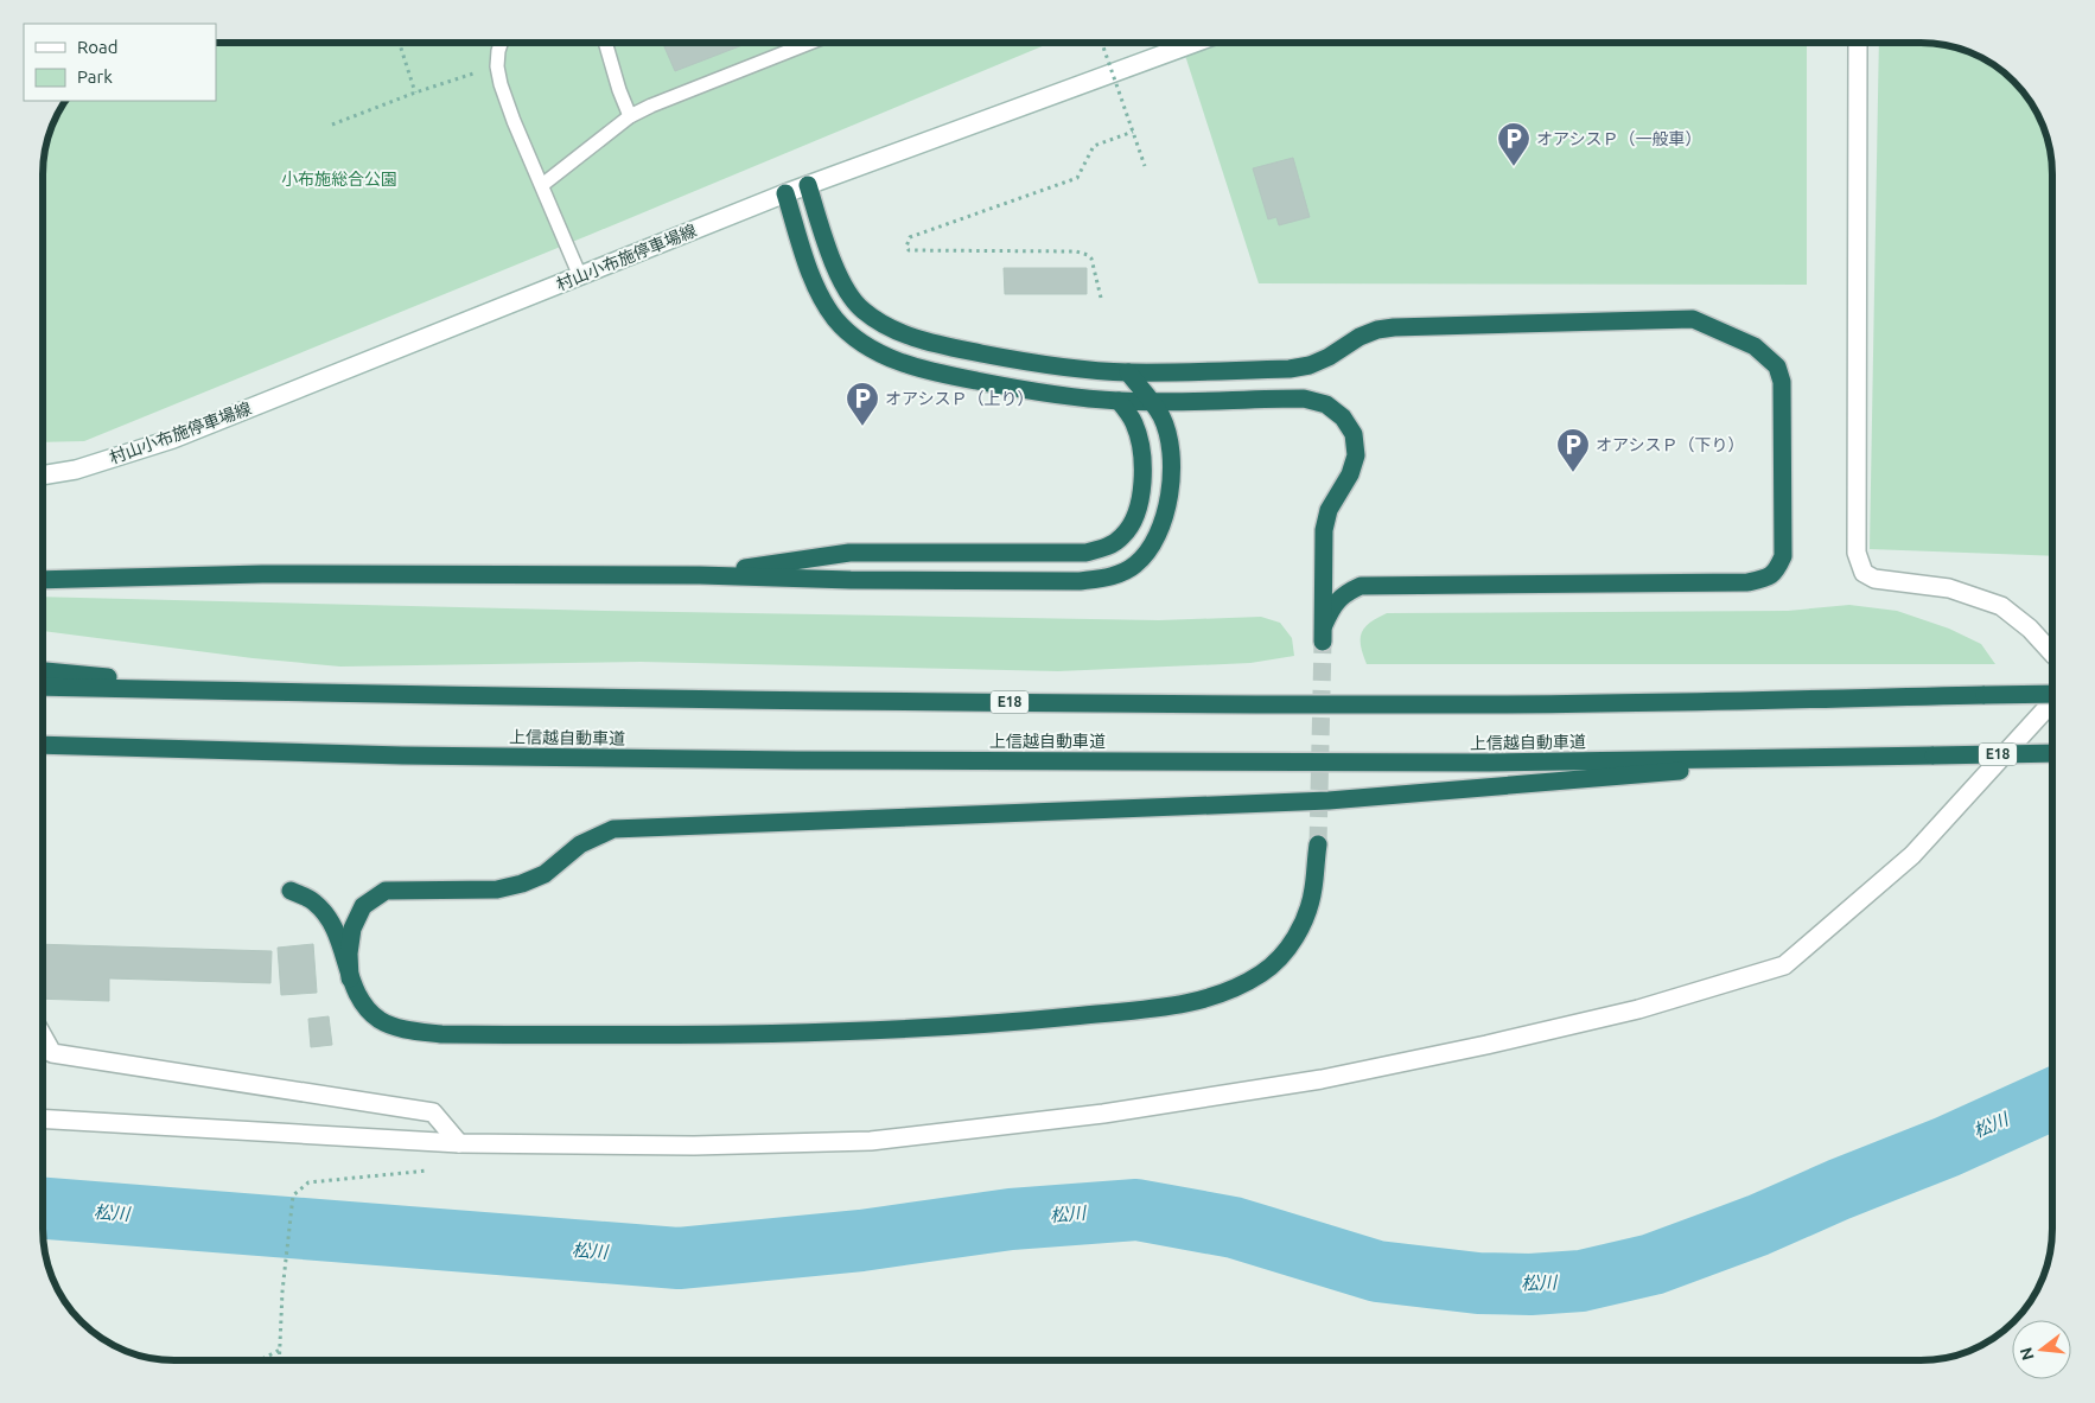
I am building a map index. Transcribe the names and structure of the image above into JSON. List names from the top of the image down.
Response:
{
  "streets": {
    "highway": ["E18", "上信越自動車道"],
    "street": ["村山小布施停車場線"]
  },
  "water": ["松川"],
  "parks": ["小布施総合公園"],
  "places": {
    "parking": ["オアシスＰ（一般車）", "オアシスＰ（上り）", "オアシスＰ（下り）"]
  },
  "legend": ["Road", "Park"],
  "north": "left"
}
